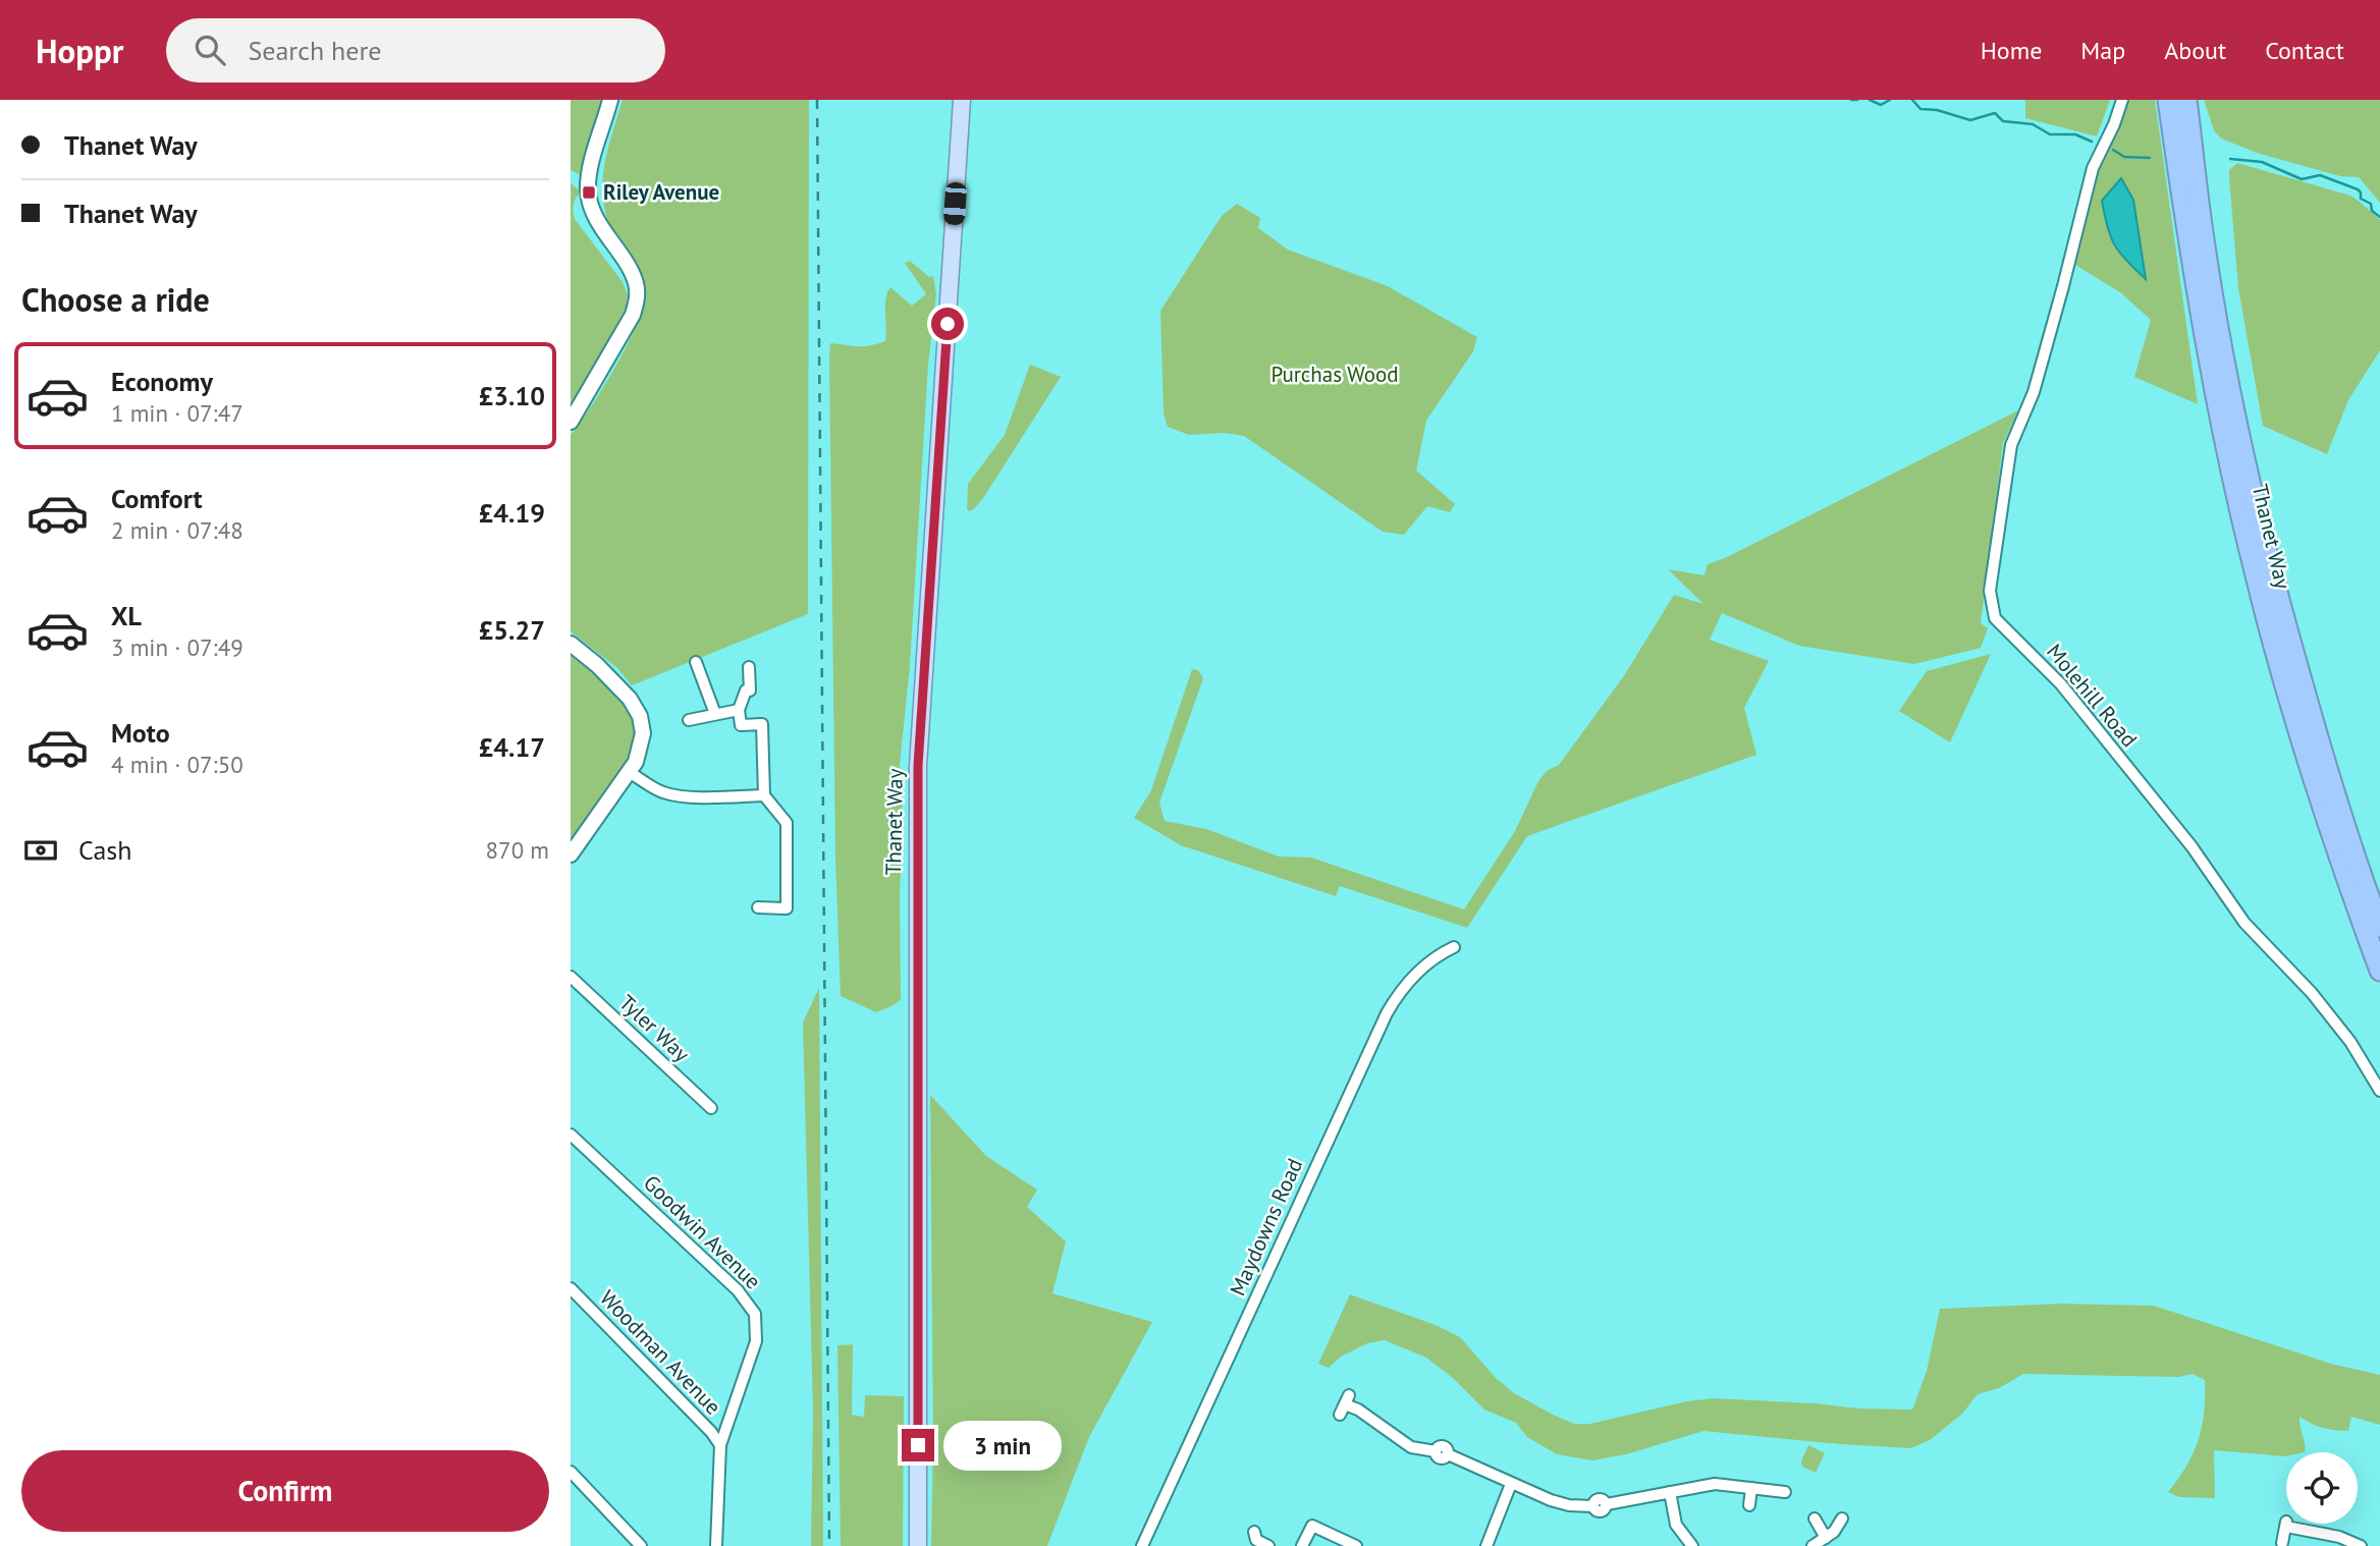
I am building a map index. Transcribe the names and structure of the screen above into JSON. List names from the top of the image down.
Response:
{
  "streets": {
    "highway": ["Thanet Way"],
    "street": [
      "Molehill Road",
      "Tyler Way",
      "Maydowns Road",
      "Goodwin Avenue",
      "Woodman Avenue"
    ]
  },
  "crossings": [
    ["Goodwin Avenue", "Woodman Avenue"]
  ],
  "parks": ["Purchas Wood"],
  "places": {
    "transit": ["Riley Avenue"]
  },
  "page": {
    "header": "Hoppr",
    "search": "Search here",
    "nav": [
      "Home",
      "Map",
      "About",
      "Contact"
    ],
    "banner": ["Thanet Way", "Thanet Way"],
    "heading": "Choose a ride",
    "list": [
      {
        "name": "Economy",
        "note": "1 min · 07:47",
        "value": "£3.10"
      },
      {
        "name": "Comfort",
        "note": "2 min · 07:48",
        "value": "£4.19"
      },
      {
        "name": "XL",
        "note": "3 min · 07:49",
        "value": "£5.27"
      },
      {
        "name": "Moto",
        "note": "4 min · 07:50",
        "value": "£4.17"
      }
    ],
    "pay": ["Cash", "870 m"],
    "bubble": "3 min",
    "buttons": "Confirm"
  }
}
